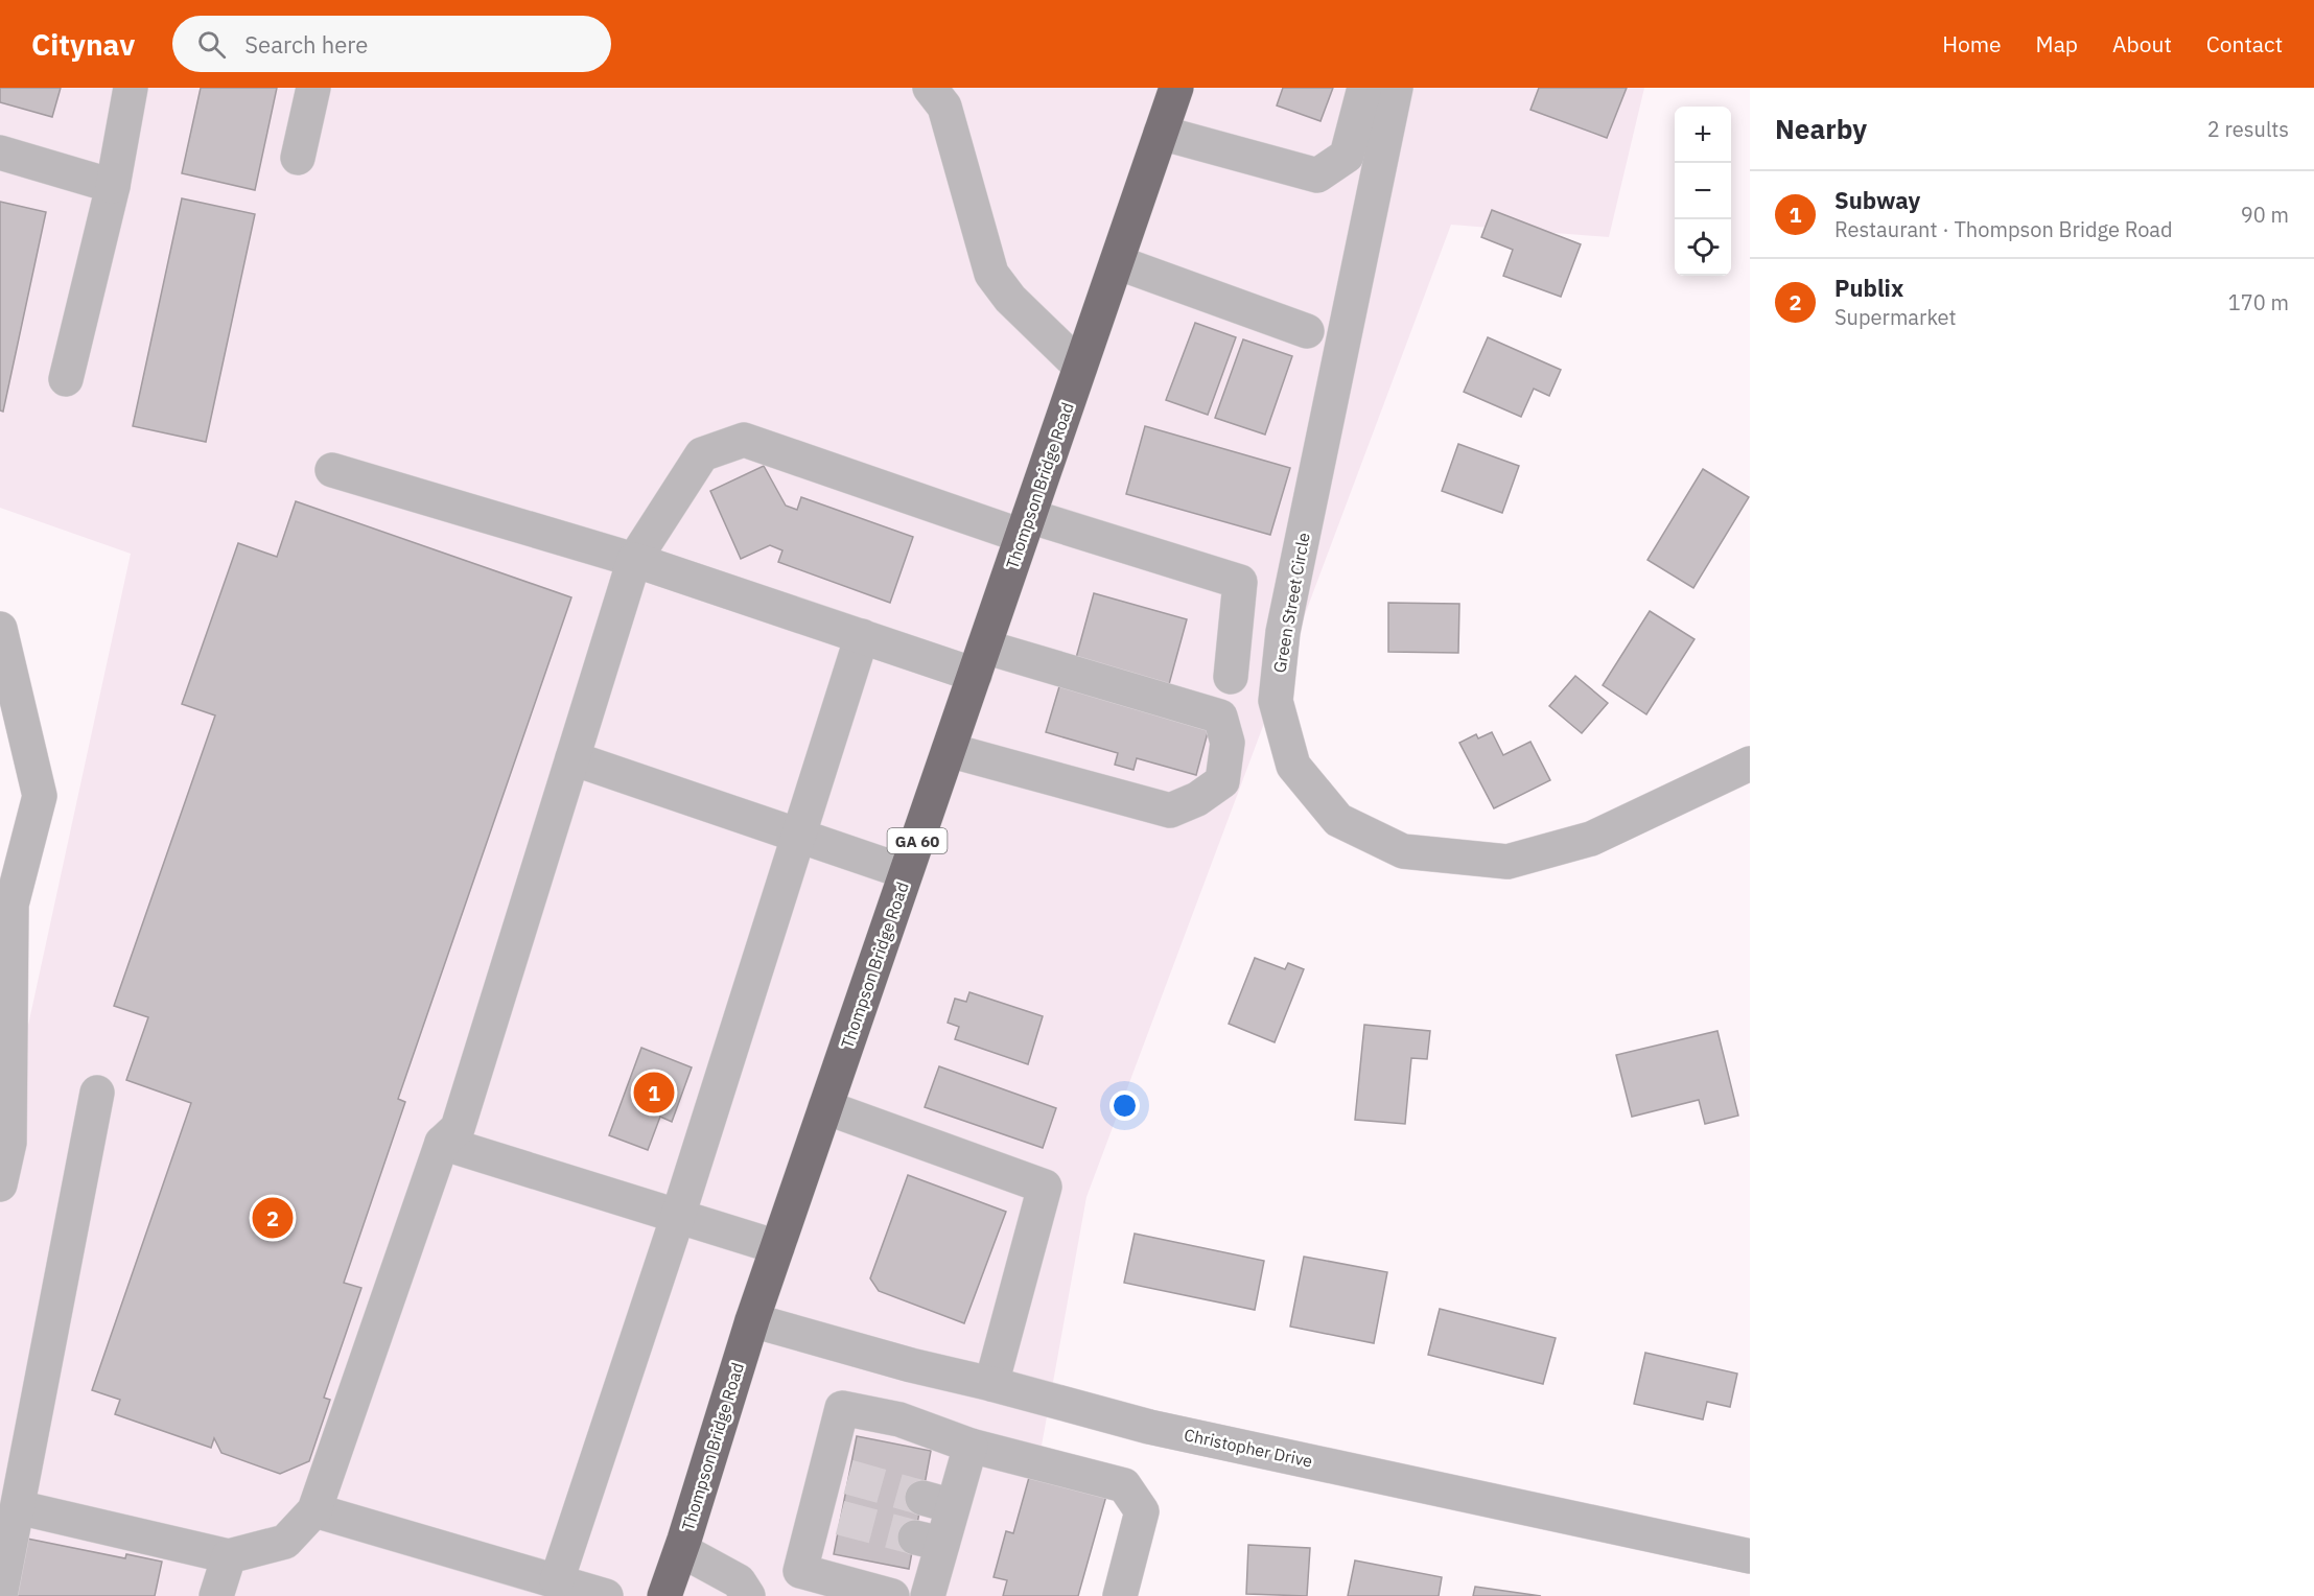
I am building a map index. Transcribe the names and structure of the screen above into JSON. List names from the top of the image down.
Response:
{
  "streets": {
    "highway": ["Thompson Bridge Road", "GA 60"],
    "street": ["Green Street Circle", "Christopher Drive"]
  },
  "crossings": [
    ["Thompson Bridge Road", "Christopher Drive"]
  ],
  "page": {
    "header": "Citynav",
    "search": "Search here",
    "nav": [
      "Home",
      "Map",
      "About",
      "Contact"
    ],
    "heading": ["Nearby", "2 results"],
    "map_buttons": ["+", "−"],
    "list": [
      {
        "mark": "1",
        "name": "Subway",
        "note": "Restaurant · Thompson Bridge Road",
        "value": "90 m"
      },
      {
        "mark": "2",
        "name": "Publix",
        "note": "Supermarket",
        "value": "170 m"
      }
    ],
    "pins": ["1", "2"]
  }
}
